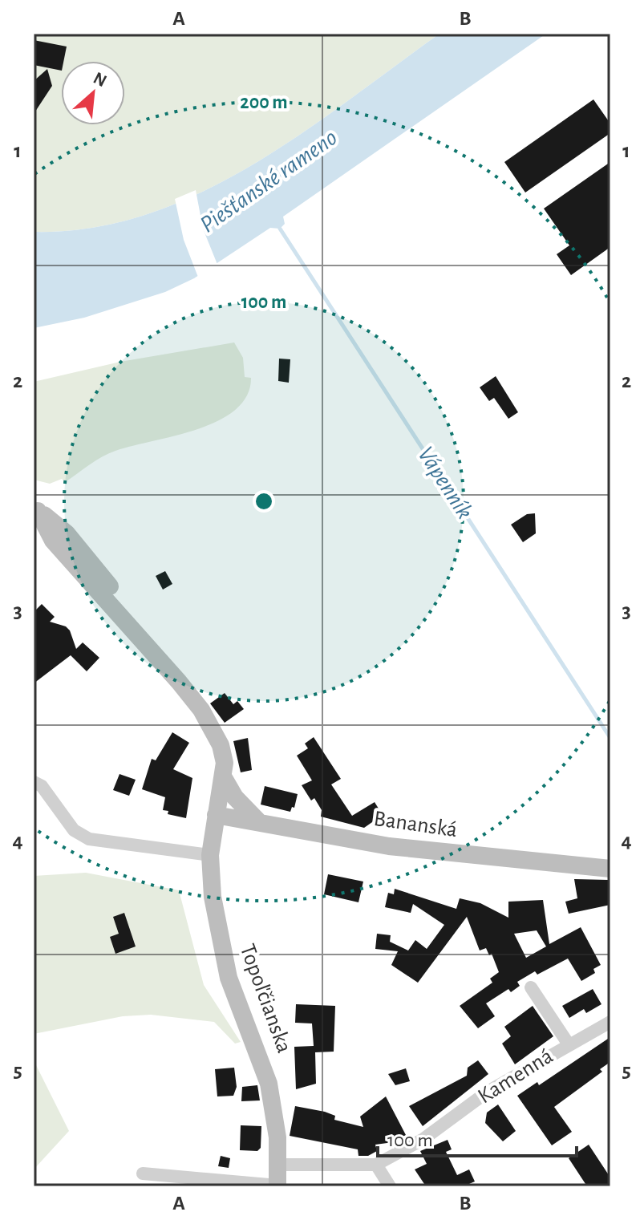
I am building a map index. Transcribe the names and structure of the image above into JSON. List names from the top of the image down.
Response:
{
  "streets": {
    "main road": ["Bananská", "Topoľčianska"],
    "street": ["Kamenná"]
  },
  "crossings": [
    ["Bananská", "Topoľčianska"],
    ["Topoľčianska", "Kamenná"]
  ],
  "water": ["Piešťanské rameno", "Vápenník"],
  "scale_bar": "100 m",
  "north": "top right",
  "grid": {
    "columns": ["A", "B"],
    "rows": [
      "1",
      "2",
      "3",
      "4",
      "5"
    ]
  },
  "rings": ["200 m", "100 m"]
}
